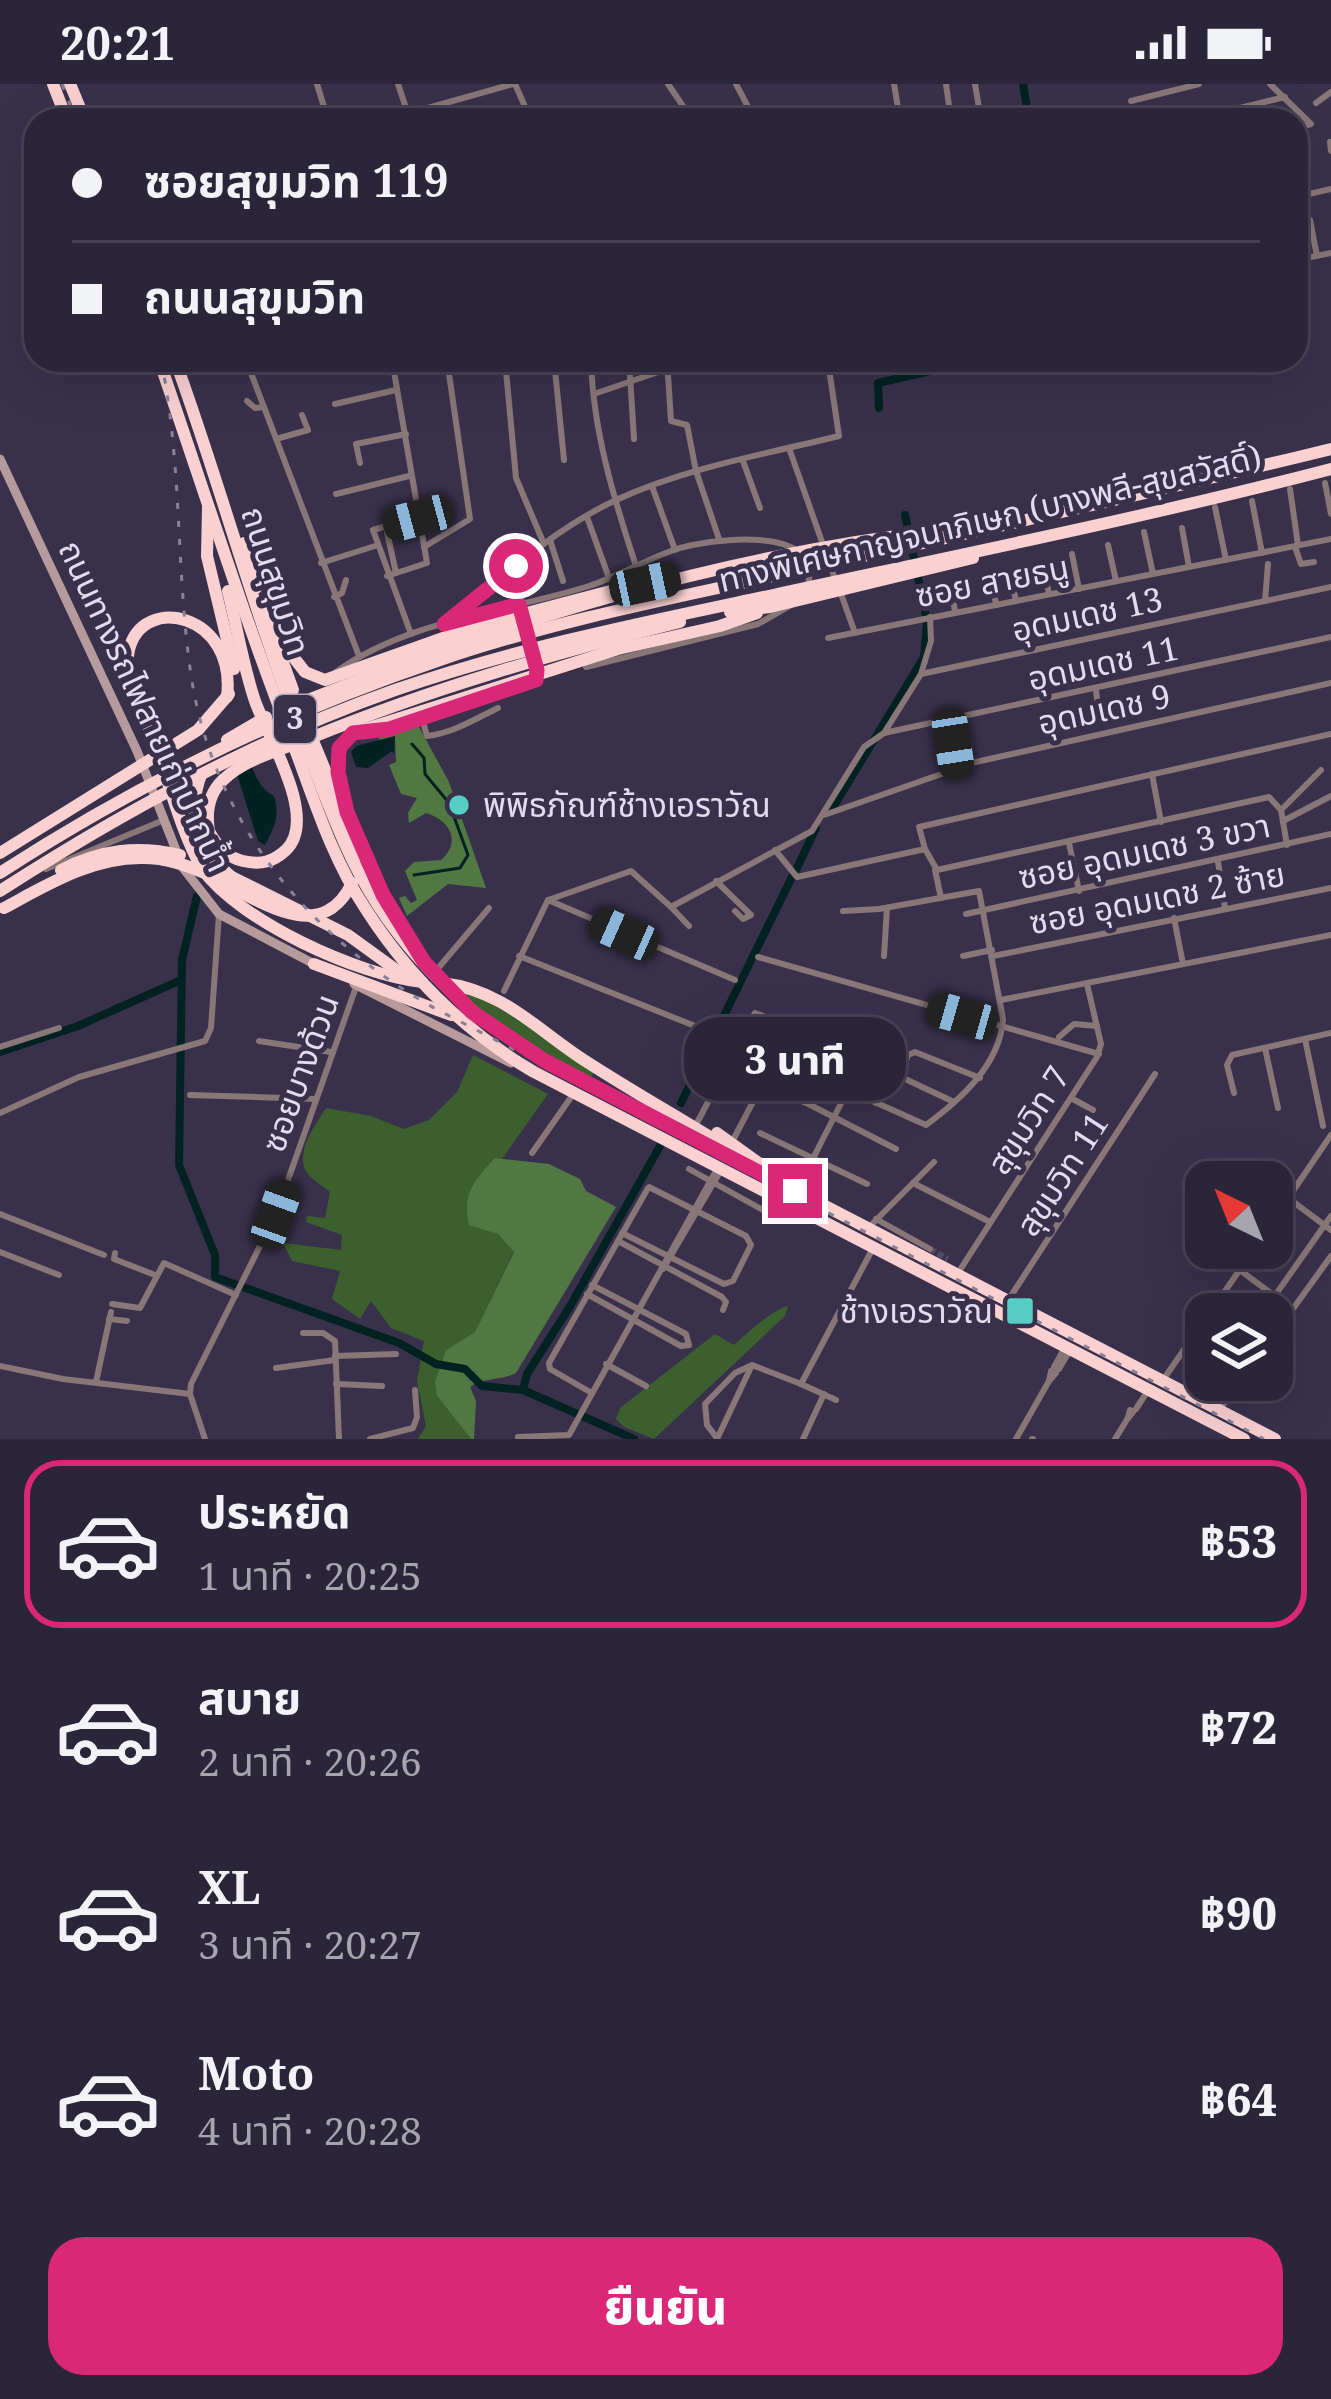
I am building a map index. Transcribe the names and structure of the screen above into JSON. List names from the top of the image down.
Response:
{
  "streets": {
    "highway": ["ทางพิเศษกาญจนาภิเษก (บางพลี-สุขสวัสดิ์)", "ถนนสุขุมวิท", "3"],
    "main road": ["ถนนทางรถไฟสายเก่าปากน้ำ"],
    "street": [
      "ซอย สายธนู",
      "อุดมเดช 13",
      "อุดมเดช 11",
      "อุดมเดช 9",
      "ซอย อุดมเดช 3 ขวา",
      "ซอย อุดมเดช 2 ซ้าย",
      "ซอยบางด้วน",
      "สุขุมวิท 7",
      "สุขุมวิท 11"
    ]
  },
  "crossings": [
    ["ถนนสุขุมวิท", "ถนนทางรถไฟสายเก่าปากน้ำ"],
    ["ถนนสุขุมวิท", "สุขุมวิท 7"],
    ["ถนนสุขุมวิท", "สุขุมวิท 11"],
    ["ถนนทางรถไฟสายเก่าปากน้ำ", "ซอยบางด้วน"]
  ],
  "places": {
    "other": ["พิพิธภัณฑ์ช้างเอราวัณ"],
    "transit": ["ช้างเอราวัณ"]
  },
  "north": "top left",
  "page": {
    "status": "20:21",
    "banner": ["ซอยสุขุมวิท 119", "ถนนสุขุมวิท"],
    "bubble": "3 นาที",
    "list": [
      {
        "name": "ประหยัด",
        "note": "1 นาที · 20:25",
        "value": "฿53"
      },
      {
        "name": "สบาย",
        "note": "2 นาที · 20:26",
        "value": "฿72"
      },
      {
        "name": "XL",
        "note": "3 นาที · 20:27",
        "value": "฿90"
      },
      {
        "name": "Moto",
        "note": "4 นาที · 20:28",
        "value": "฿64"
      }
    ],
    "buttons": "ยืนยัน"
  }
}
